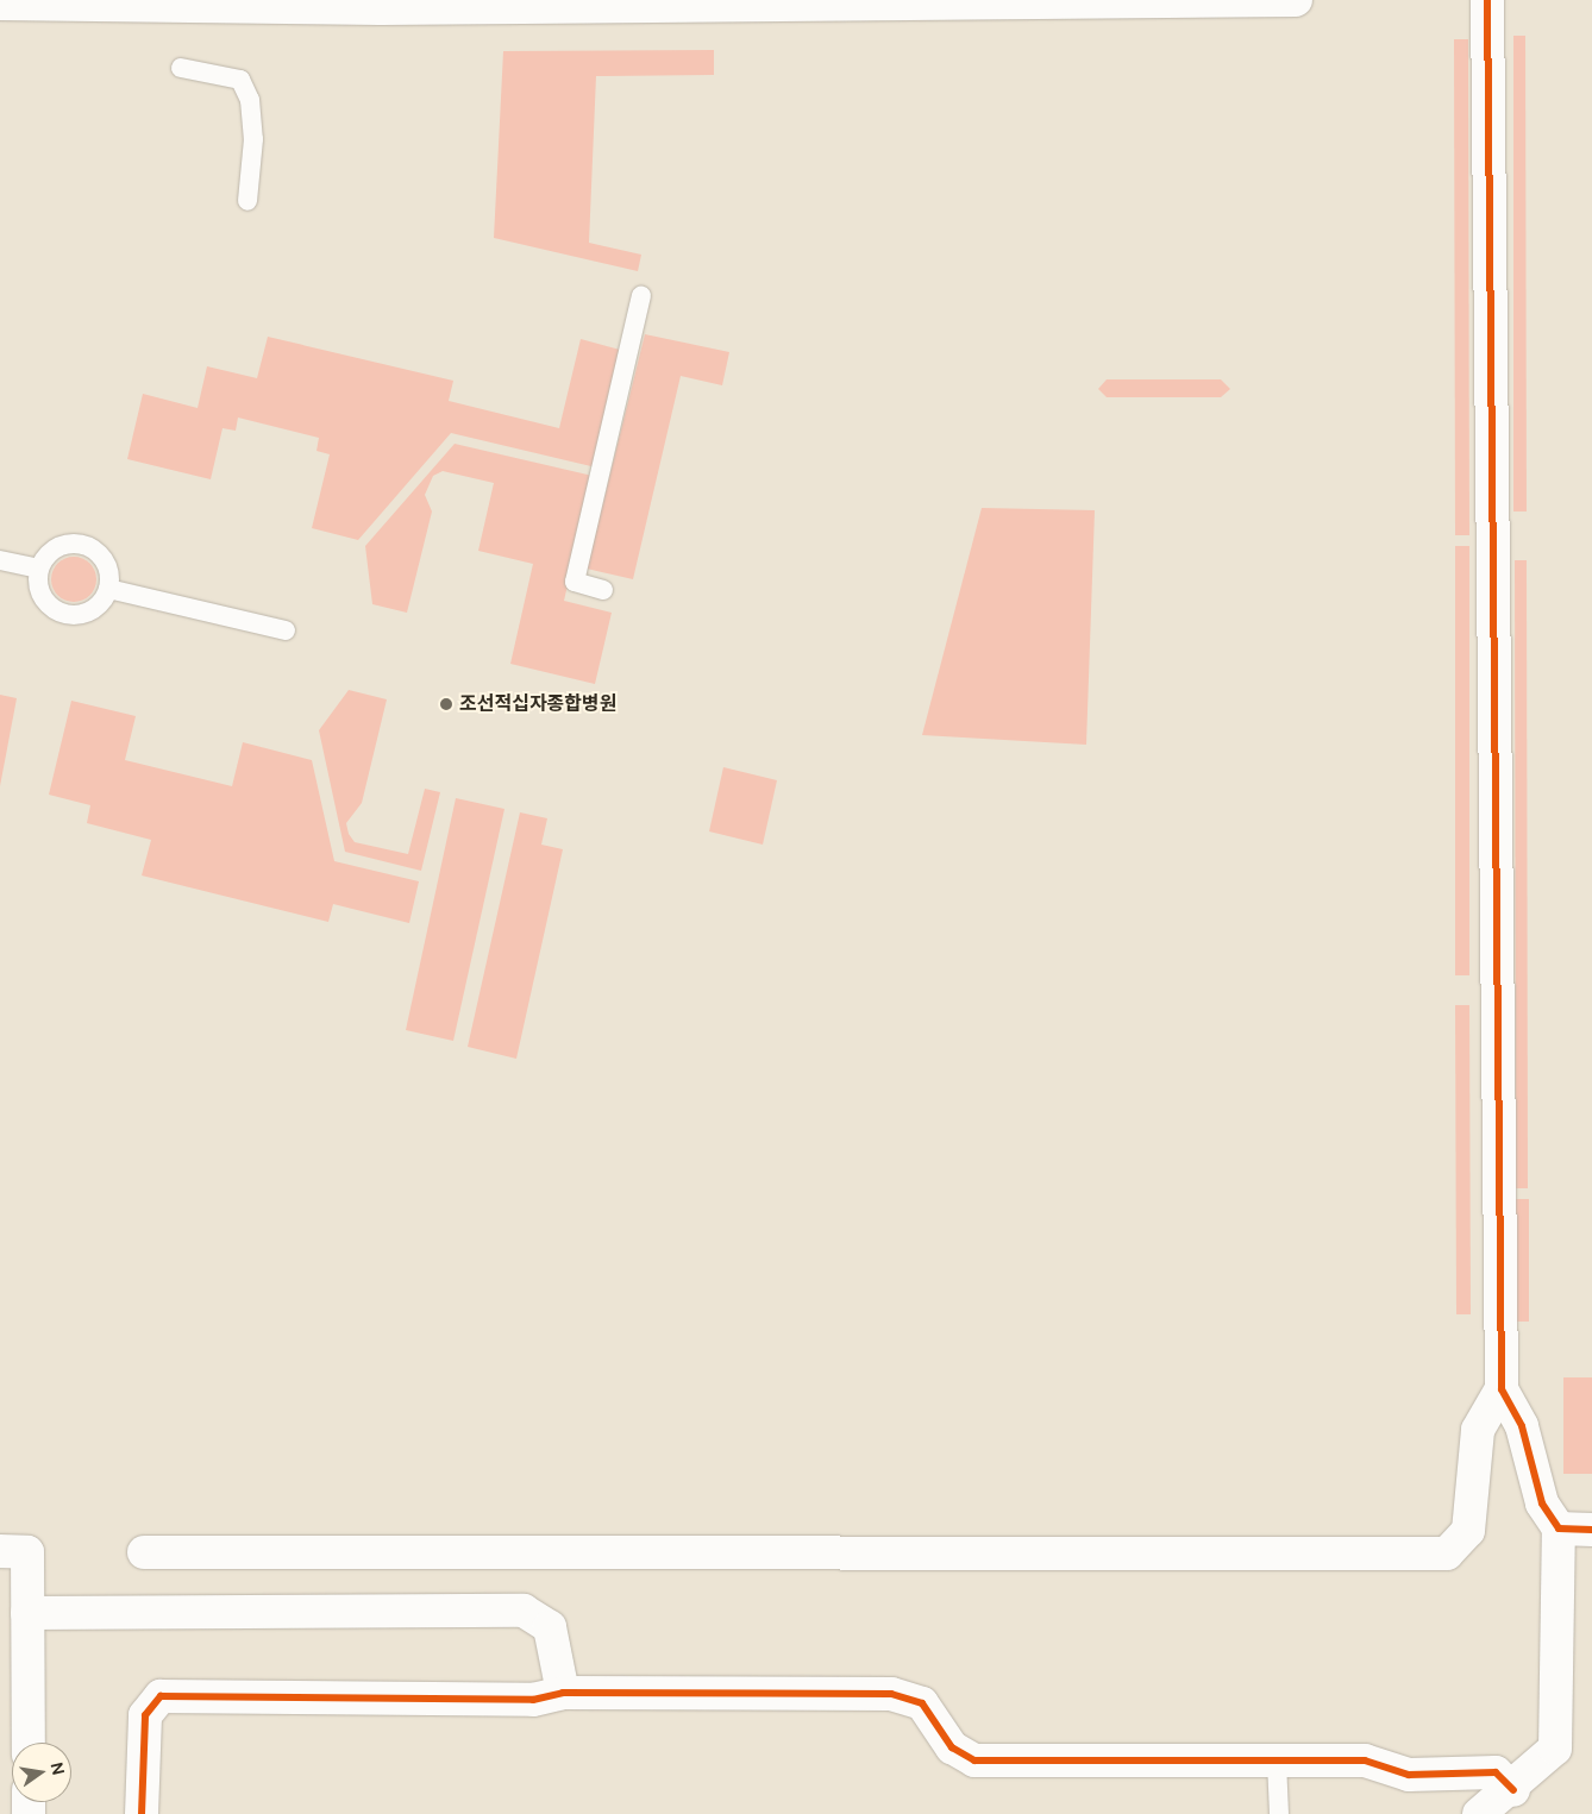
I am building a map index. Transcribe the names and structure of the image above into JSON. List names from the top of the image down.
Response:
{
  "places": ["조선적십자종합병원"],
  "north": "right"
}
